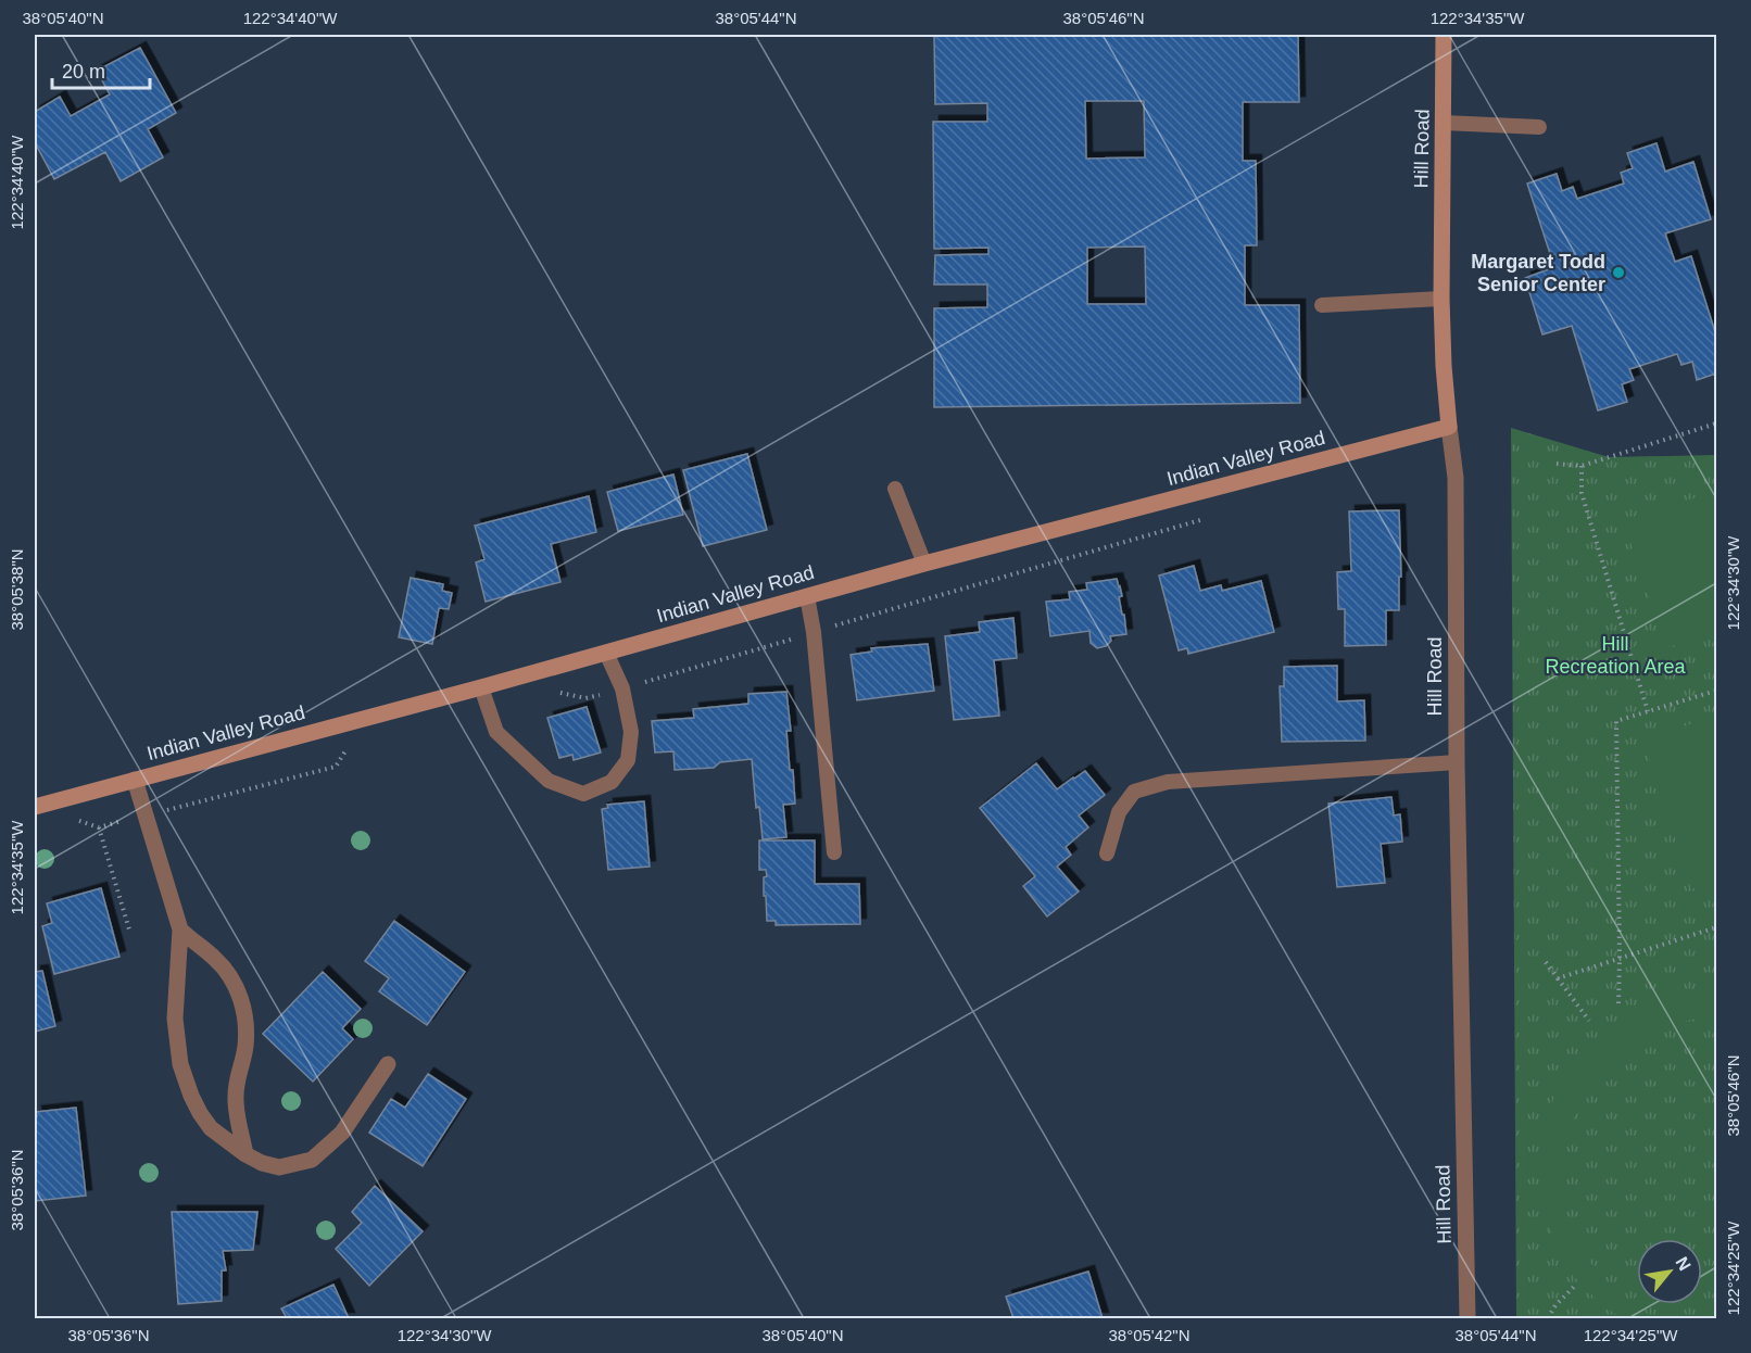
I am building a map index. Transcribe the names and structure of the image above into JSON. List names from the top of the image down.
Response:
{
  "streets": {
    "street": ["Hill Road", "Indian Valley Road"]
  },
  "crossings": [
    ["Hill Road", "Indian Valley Road"]
  ],
  "parks": ["Hill Recreation Area"],
  "places": ["Margaret Todd Senior Center"],
  "scale_bar": "20 m",
  "north": "top right",
  "coordinates": [
    "38°05'40\"N",
    "122°34'40\"W",
    "38°05'44\"N",
    "38°05'46\"N",
    "122°34'35\"W",
    "122°34'30\"W",
    "38°05'38\"N",
    "38°05'36\"N",
    "122°34'25\"W",
    "38°05'42\"N"
  ]
}
